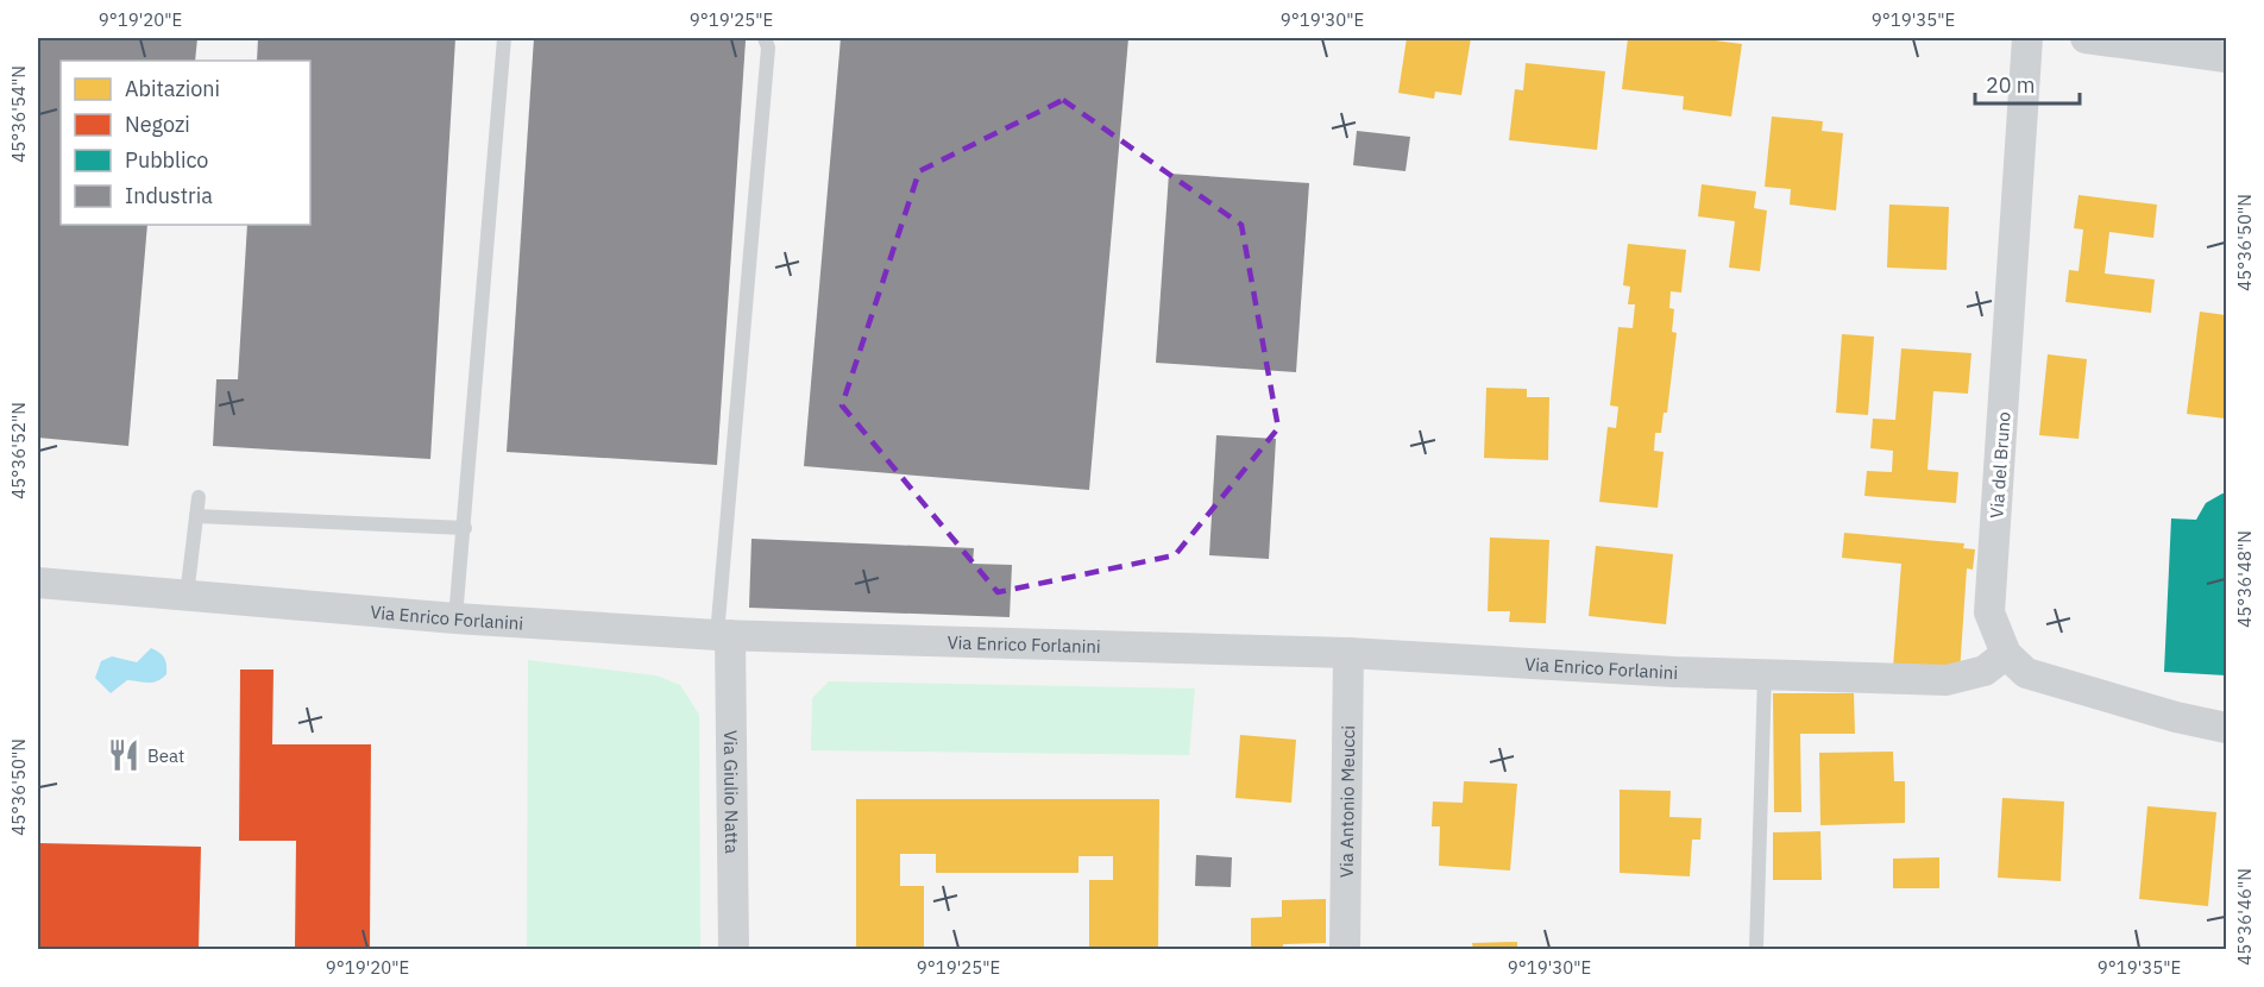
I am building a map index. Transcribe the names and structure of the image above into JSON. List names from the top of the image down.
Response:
{
  "streets": {
    "street": [
      "Via del Bruno",
      "Via Enrico Forlanini",
      "Via Giulio Natta",
      "Via Antonio Meucci"
    ]
  },
  "crossings": [
    ["Via del Bruno", "Via Enrico Forlanini"],
    ["Via Enrico Forlanini", "Via Giulio Natta"],
    ["Via Enrico Forlanini", "Via Antonio Meucci"]
  ],
  "places": {
    "restaurant": ["Beat"]
  },
  "legend": [
    "Abitazioni",
    "Negozi",
    "Pubblico",
    "Industria"
  ],
  "scale_bar": "20 m",
  "coordinates": [
    "9°19'20\"E",
    "9°19'25\"E",
    "9°19'30\"E",
    "9°19'35\"E",
    "45°36'54\"N",
    "45°36'50\"N",
    "45°36'52\"N",
    "45°36'48\"N",
    "45°36'46\"N"
  ]
}
